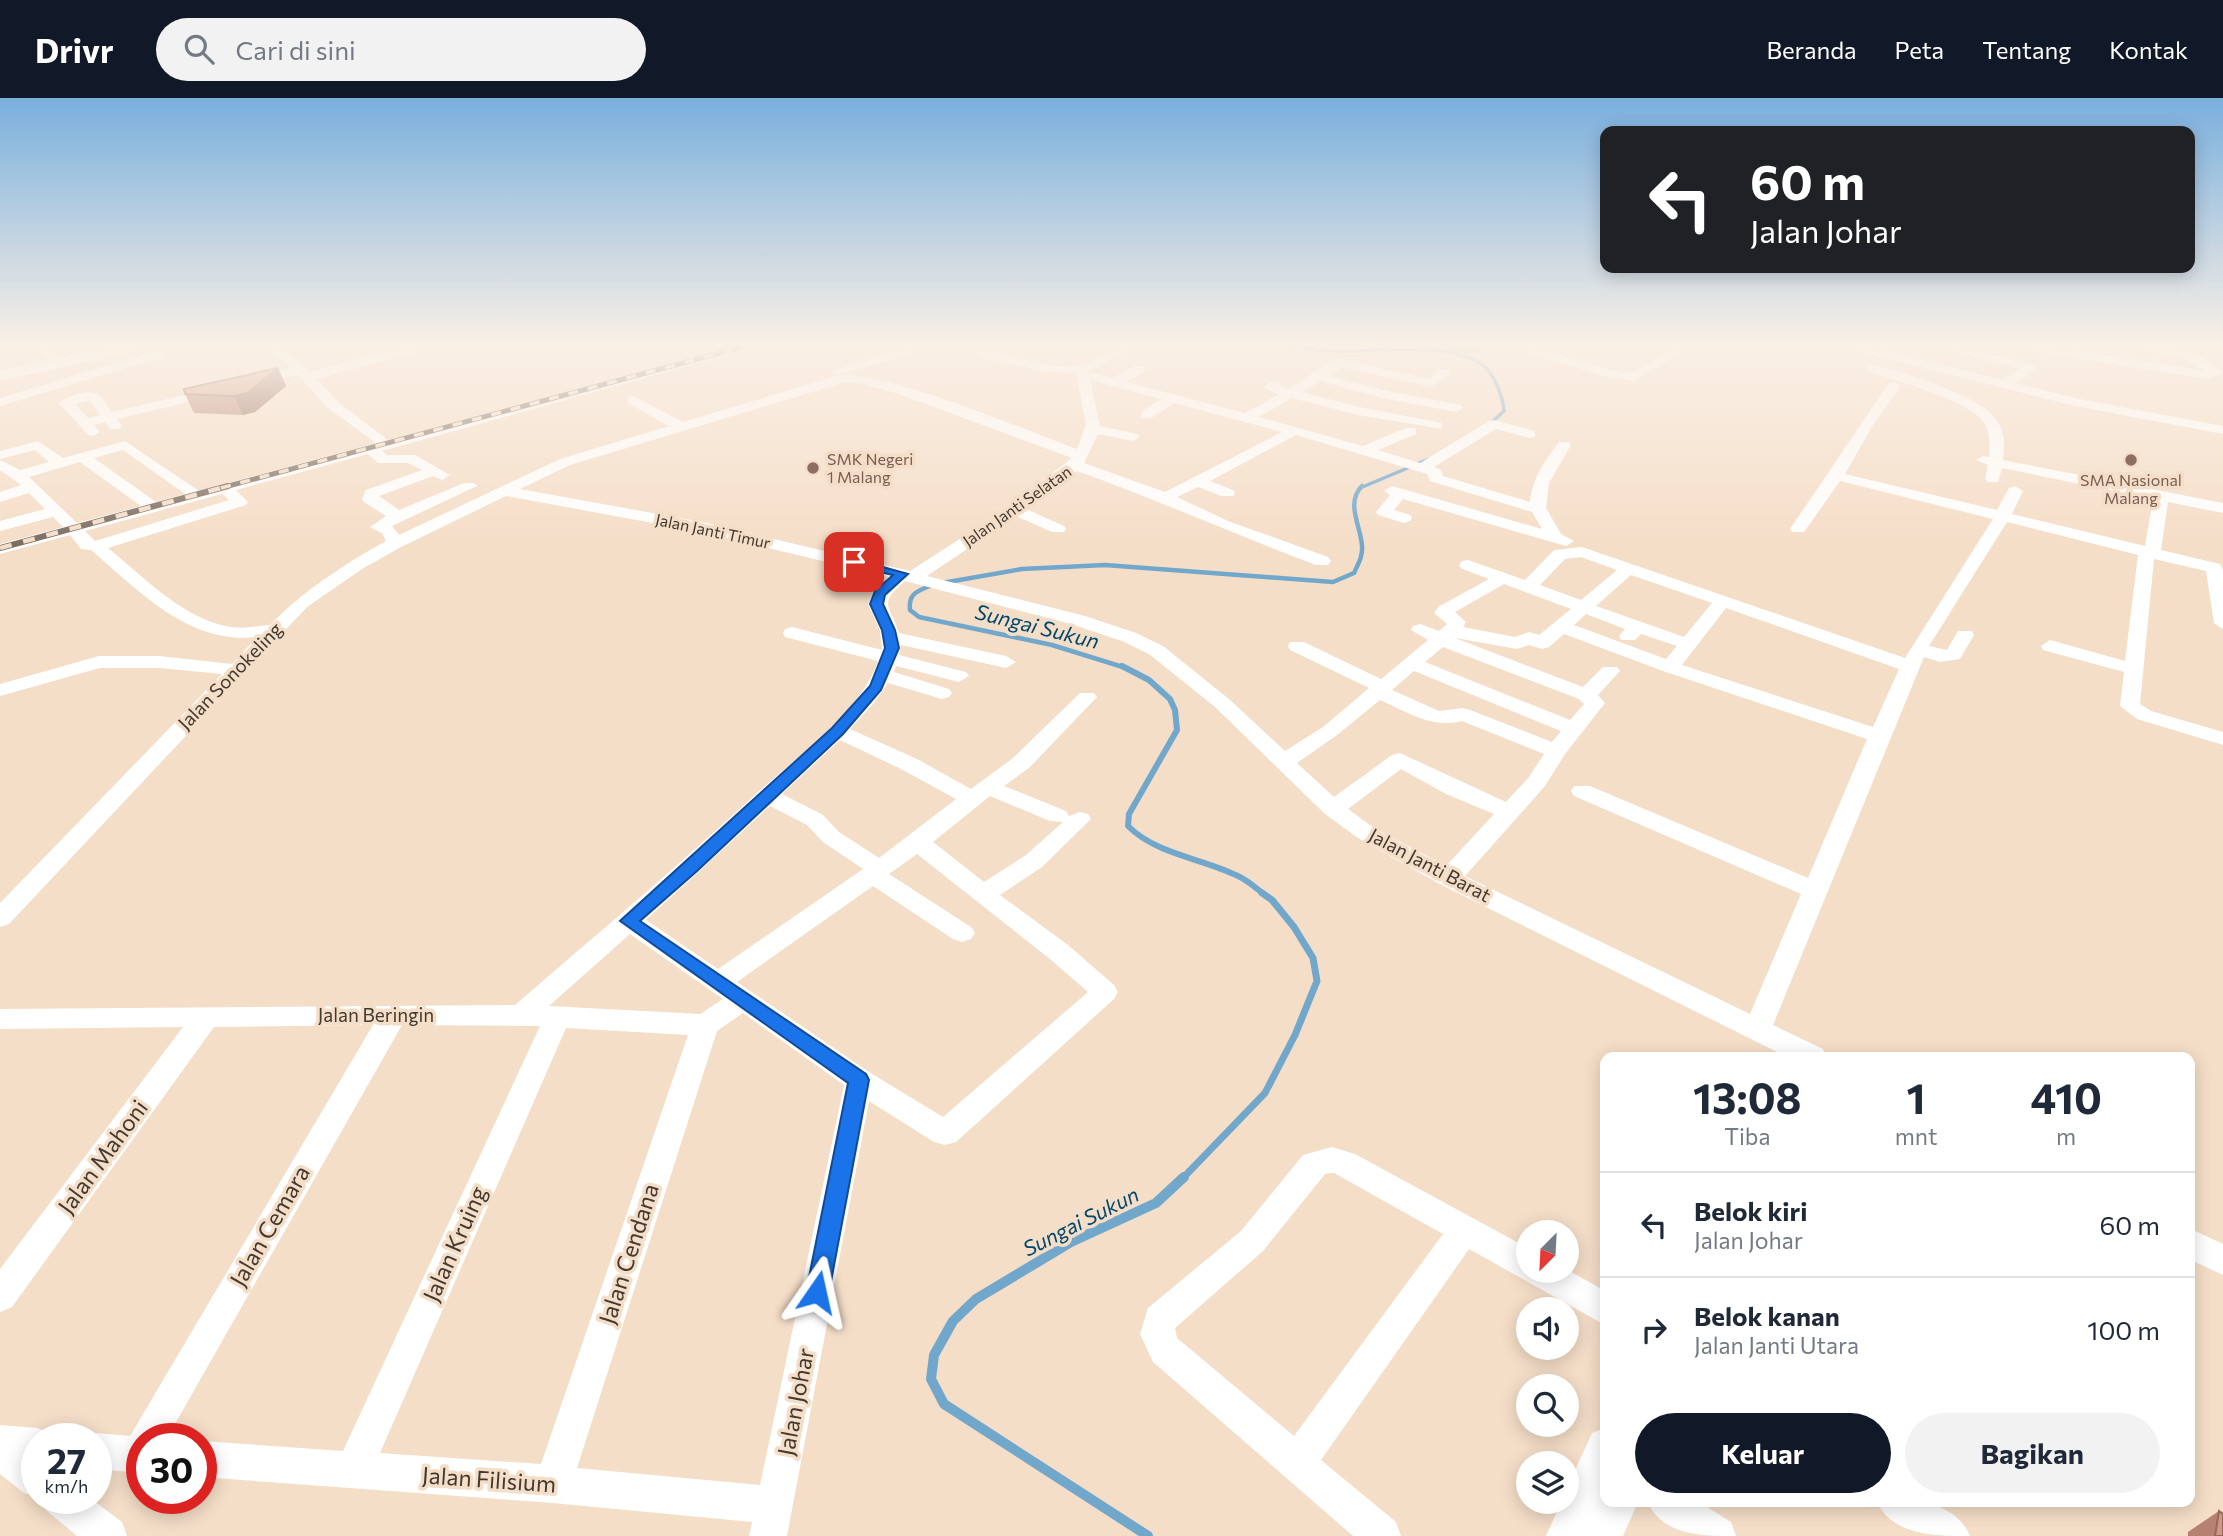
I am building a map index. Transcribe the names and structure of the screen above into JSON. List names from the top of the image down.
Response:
{
  "streets": {
    "street": [
      "Jalan Janti Selatan",
      "Jalan Janti Timur",
      "Jalan Sonokeling",
      "Jalan Janti Barat",
      "Jalan Beringin",
      "Jalan Mahoni",
      "Jalan Cemara",
      "Jalan Kruing",
      "Jalan Cendana",
      "Jalan Johar",
      "Jalan Filisium"
    ]
  },
  "crossings": [
    ["Jalan Janti Selatan", "Jalan Janti Timur"],
    ["Jalan Janti Selatan", "Jalan Sonokeling"],
    ["Jalan Janti Selatan", "Jalan Janti Barat"],
    ["Jalan Janti Timur", "Jalan Sonokeling"],
    ["Jalan Janti Timur", "Jalan Janti Barat"],
    ["Jalan Beringin", "Jalan Mahoni"],
    ["Jalan Beringin", "Jalan Cemara"],
    ["Jalan Beringin", "Jalan Kruing"],
    ["Jalan Beringin", "Jalan Cendana"],
    ["Jalan Kruing", "Jalan Filisium"],
    ["Jalan Cendana", "Jalan Filisium"],
    ["Jalan Johar", "Jalan Filisium"]
  ],
  "water": ["Sungai Sukun"],
  "places": ["SMA Nasional Malang", "SMK Negeri 1 Malang"],
  "north": "bottom left",
  "page": {
    "header": "Drivr",
    "search": "Cari di sini",
    "nav": [
      "Beranda",
      "Peta",
      "Tentang",
      "Kontak"
    ],
    "turn": ["60 m", "Jalan Johar"],
    "eta": [
      "13:08",
      "Tiba",
      "1",
      "mnt",
      "410",
      "m"
    ],
    "list": [
      {
        "name": "Belok kiri",
        "note": "Jalan Johar",
        "value": "60 m"
      },
      {
        "name": "Belok kanan",
        "note": "Jalan Janti Utara",
        "value": "100 m"
      }
    ],
    "buttons": ["Keluar", "Bagikan"],
    "speed": "27 km/h",
    "limit": "30"
  }
}
